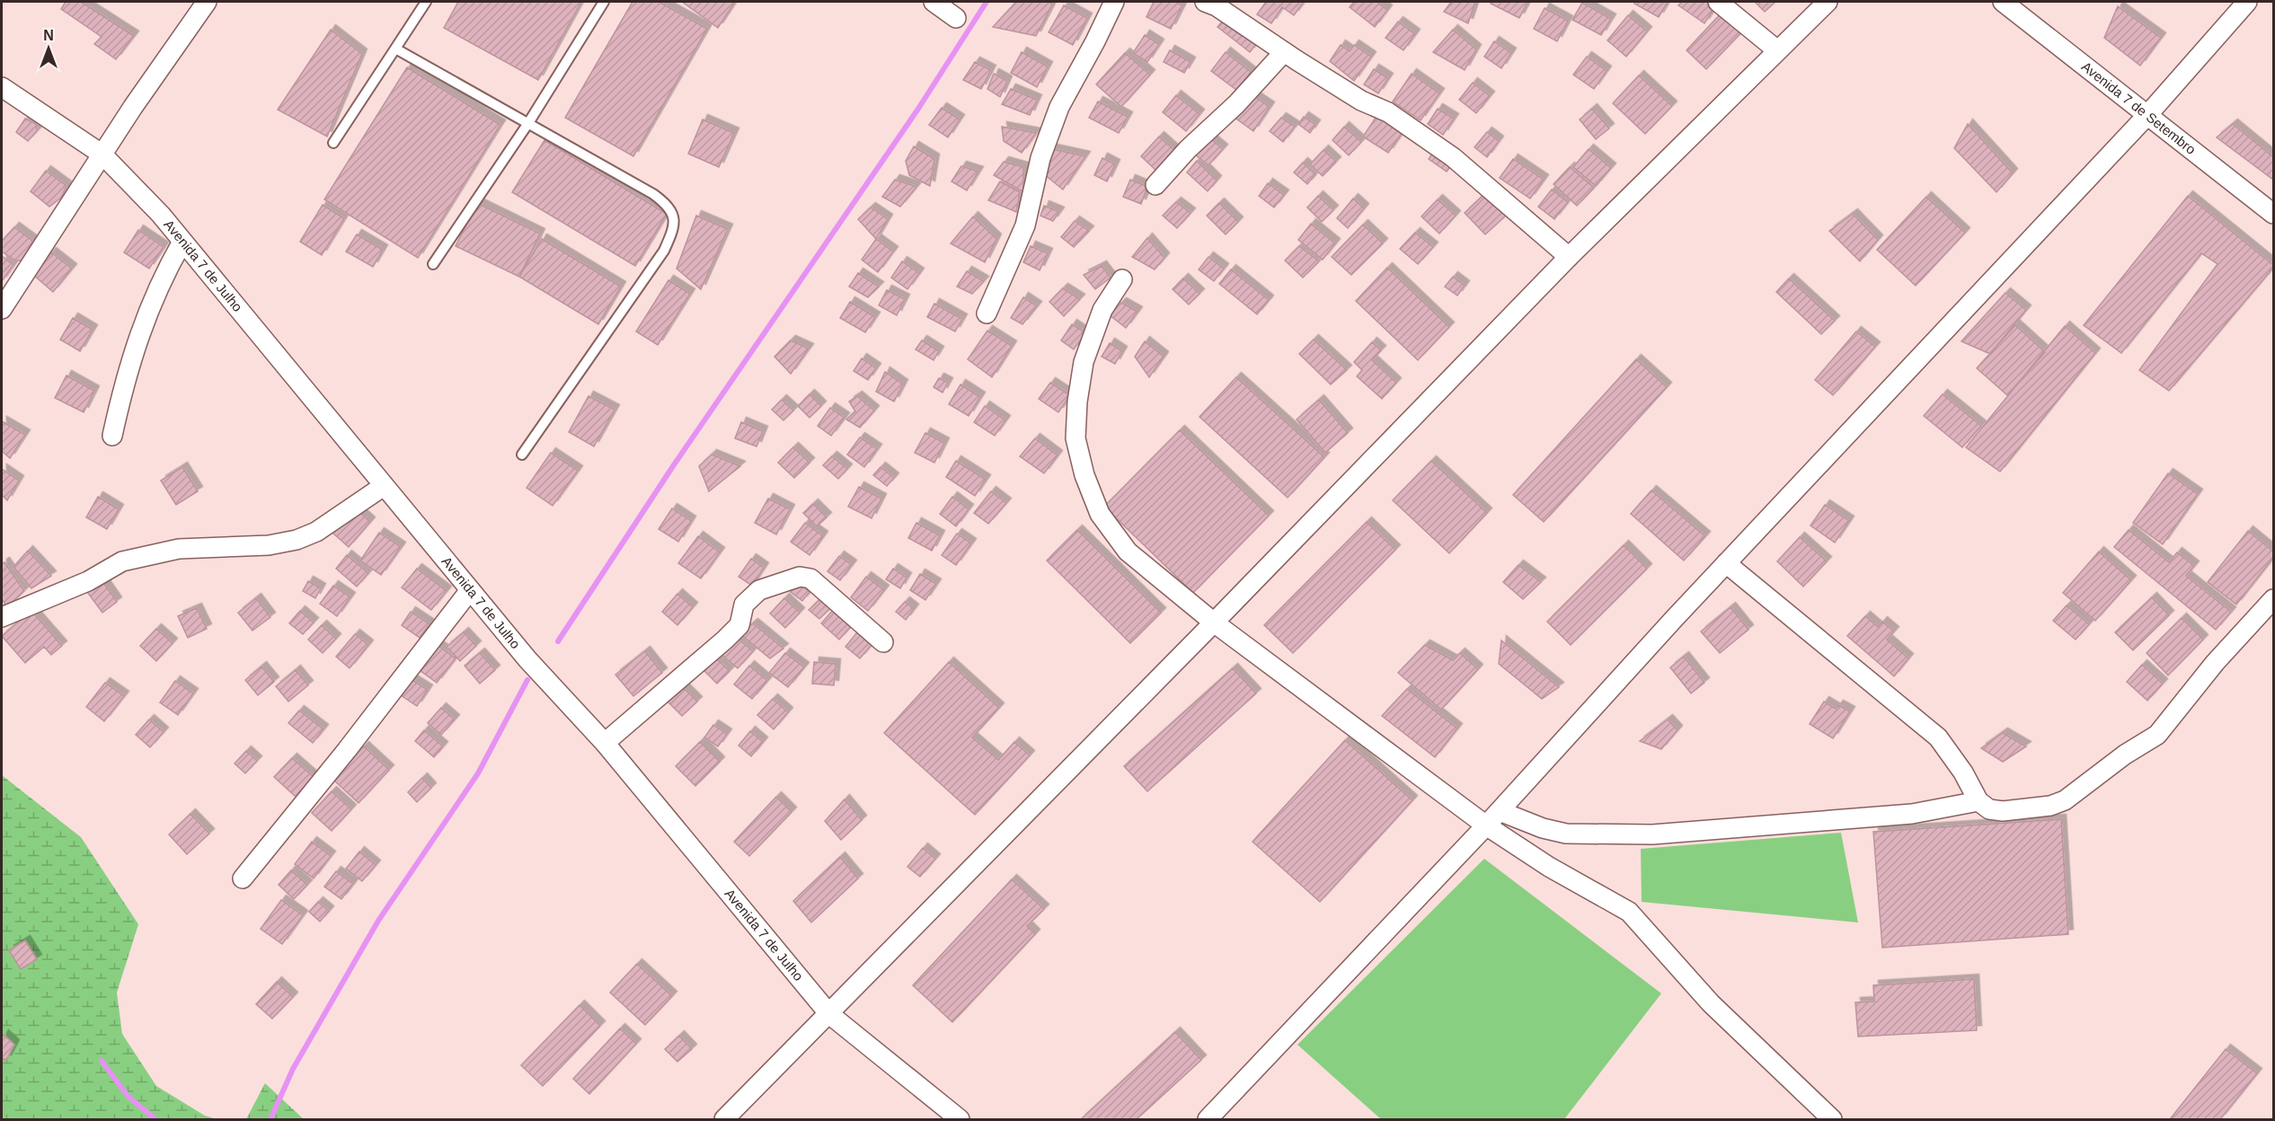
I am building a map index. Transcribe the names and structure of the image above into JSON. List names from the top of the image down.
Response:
{
  "streets": {
    "street": ["Avenida 7 de Setembro", "Avenida 7 de Julho"]
  },
  "north": "top"
}
